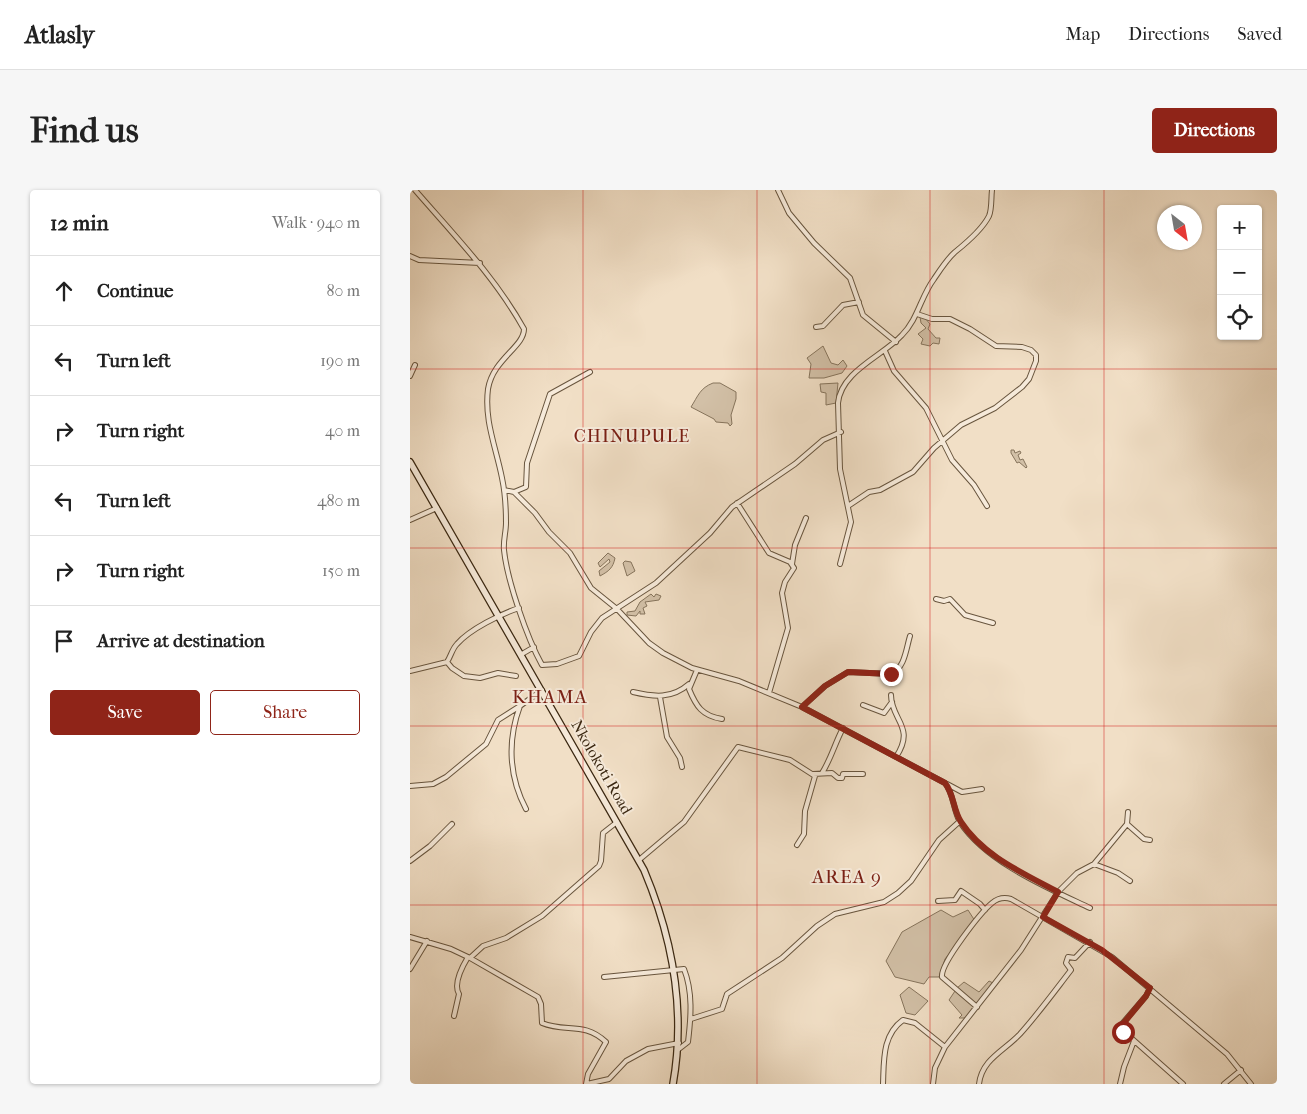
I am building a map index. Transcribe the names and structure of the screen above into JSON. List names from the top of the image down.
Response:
{
  "streets": {
    "main road": ["Nkolokoti Road"]
  },
  "districts": ["CHINUPULE", "KHAMA", "AREA 9"],
  "north": "bottom right",
  "page": {
    "header": "Atlasly",
    "nav": ["Map", "Directions", "Saved"],
    "buttons": [
      "Directions",
      ["Save", "Share"]
    ],
    "title": "Find us",
    "heading": ["12 min", "Walk · 940 m"],
    "map_buttons": ["+", "−"],
    "list": [
      ["Continue", "80 m"],
      ["Turn left", "190 m"],
      ["Turn right", "40 m"],
      ["Turn left", "480 m"],
      ["Turn right", "150 m"],
      "Arrive at destination"
    ]
  }
}
